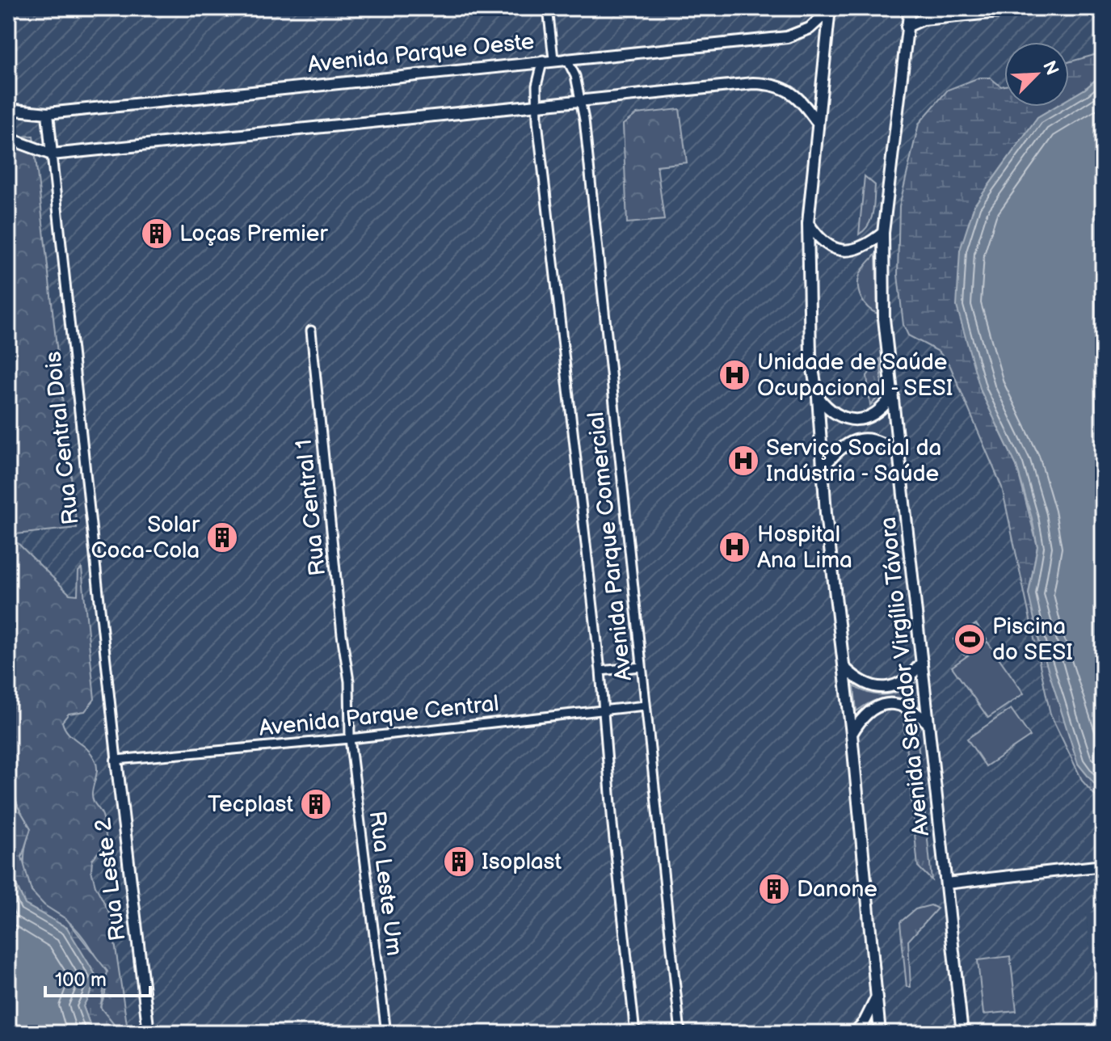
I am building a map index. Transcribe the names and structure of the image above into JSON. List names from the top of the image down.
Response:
{
  "streets": {
    "main road": [
      "Avenida Parque Oeste",
      "Rua Central Dois",
      "Avenida Senador Virgílio Távora",
      "Rua Leste 2"
    ],
    "street": [
      "Rua Central 1",
      "Avenida Parque Comercial",
      "Avenida Parque Central",
      "Rua Leste Um"
    ]
  },
  "crossings": [
    ["Avenida Parque Oeste", "Rua Central Dois"],
    ["Avenida Parque Oeste", "Avenida Parque Comercial"],
    ["Rua Central Dois", "Avenida Parque Central"],
    ["Rua Central Dois", "Rua Leste 2"],
    ["Rua Central 1", "Avenida Parque Central"],
    ["Rua Central 1", "Rua Leste Um"],
    ["Avenida Parque Comercial", "Avenida Parque Central"],
    ["Avenida Parque Central", "Rua Leste 2"],
    ["Avenida Parque Central", "Rua Leste Um"]
  ],
  "places": {
    "building": [
      "Loças Premier",
      "Solar Coca-Cola",
      "Tecplast",
      "Isoplast",
      "Danone"
    ],
    "hospital": ["Unidade de Saúde Ocupacional - SESI", "Serviço Social da Indústria - Saúde", "Hospital Ana Lima"],
    "sports": ["Piscina do SESI"]
  },
  "scale_bar": "100 m",
  "north": "top right"
}
